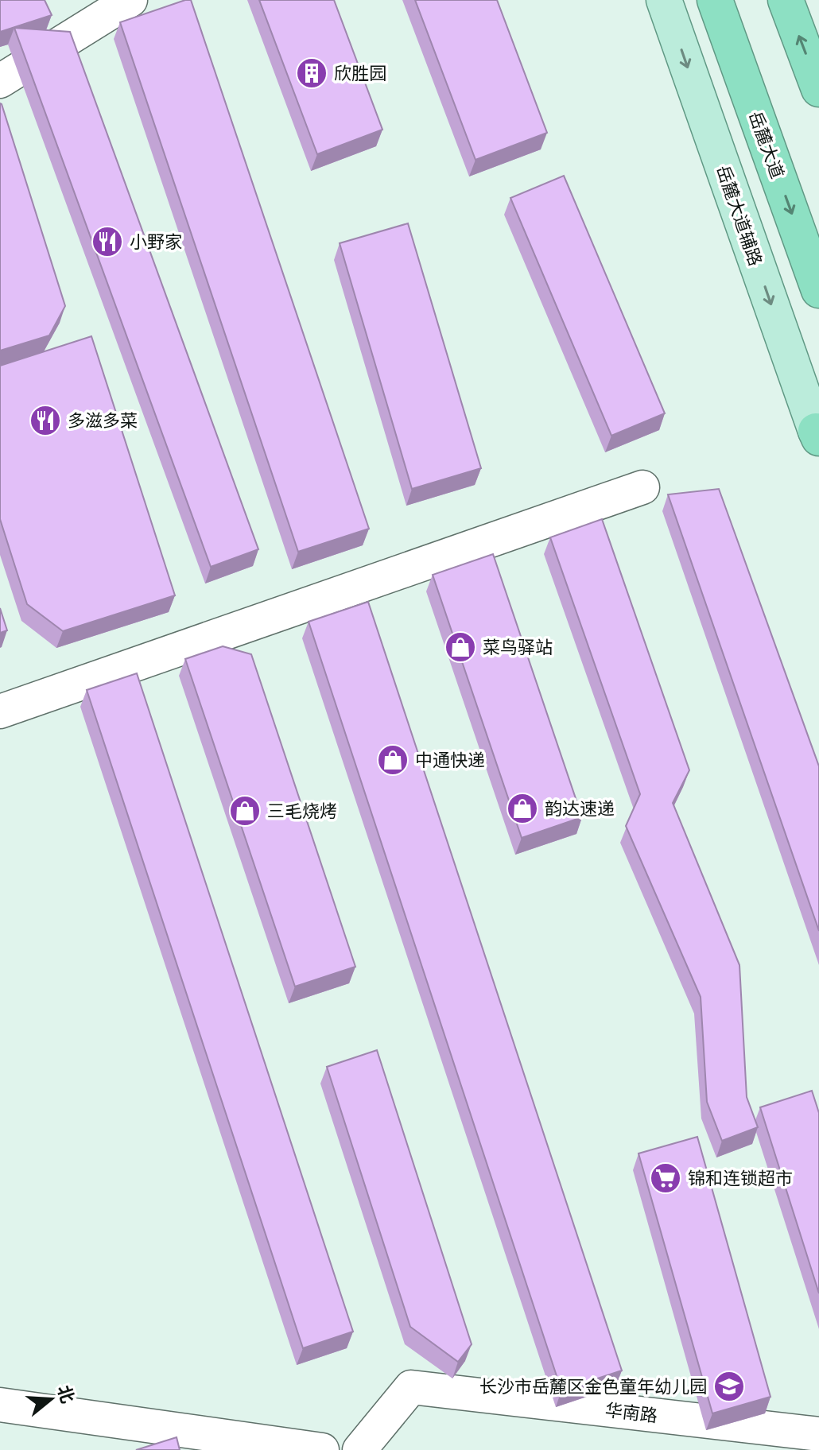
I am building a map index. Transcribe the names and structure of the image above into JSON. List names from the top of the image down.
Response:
{
  "streets": {
    "highway": ["岳麓大道"],
    "main road": ["岳麓大道辅路"],
    "street": ["华南路"]
  },
  "one_way": ["岳麓大道辅路"],
  "places": {
    "building": ["欣胜园"],
    "restaurant": ["小野家", "多滋多菜"],
    "shop": [
      "菜鸟驿站",
      "中通快递",
      "韵达速递",
      "三毛烧烤"
    ],
    "supermarket": ["锦和连锁超市"],
    "school or university": ["长沙市岳麓区金色童年幼儿园"]
  },
  "north": "right"
}
